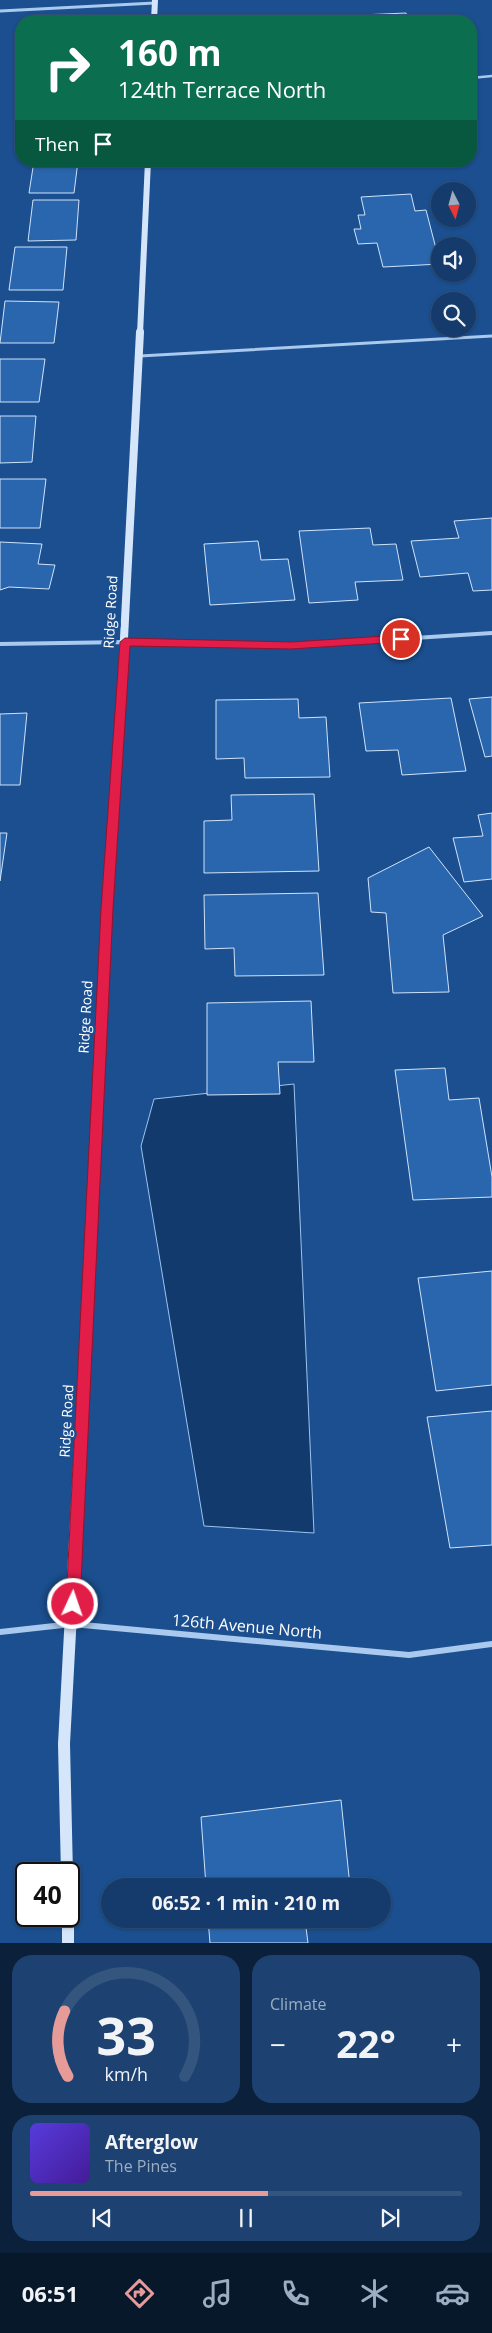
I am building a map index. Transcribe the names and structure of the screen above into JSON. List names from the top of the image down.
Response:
{
  "streets": {
    "street": ["Ridge Road", "126th Avenue North"]
  },
  "crossings": [
    ["Ridge Road", "126th Avenue North"]
  ],
  "north": "bottom",
  "page": {
    "turn": ["160 m", "124th Terrace North"],
    "then": "Then",
    "limit": "40",
    "trip": "06:52 · 1 min · 210 m",
    "tile": "Climate",
    "heat": ["−", "22°", "+"],
    "song": ["Afterglow", "The Pines"],
    "tabs": "06:51",
    "gauge": ["33", "km/h"]
  }
}
